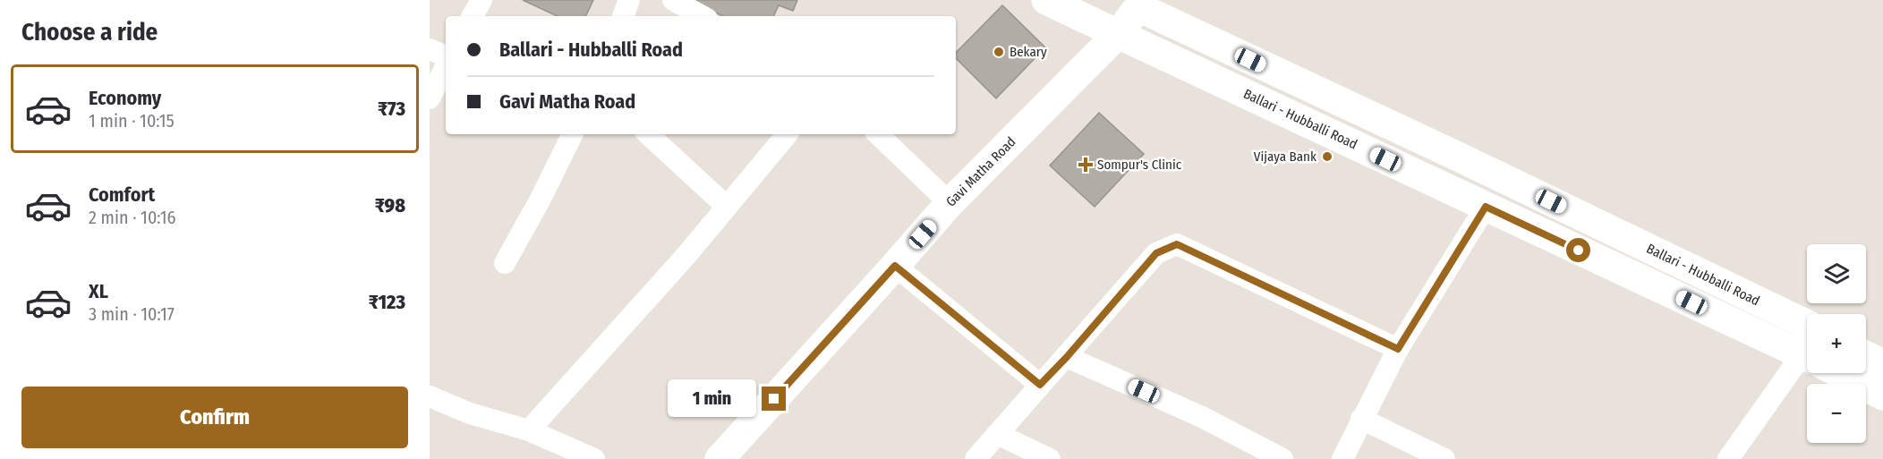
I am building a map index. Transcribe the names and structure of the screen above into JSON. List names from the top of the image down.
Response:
{
  "streets": {
    "main road": ["Ballari - Hubballi Road", "Gavi Matha Road"]
  },
  "crossings": [
    ["Ballari - Hubballi Road", "Gavi Matha Road"]
  ],
  "places": {
    "other": ["Bekary", "Vijaya Bank"],
    "health": ["Sompur's Clinic"]
  },
  "page": {
    "heading": "Choose a ride",
    "banner": ["Ballari - Hubballi Road", "Gavi Matha Road"],
    "list": [
      {
        "name": "Economy",
        "note": "1 min · 10:15",
        "value": "₹73"
      },
      {
        "name": "Comfort",
        "note": "2 min · 10:16",
        "value": "₹98"
      },
      {
        "name": "XL",
        "note": "3 min · 10:17",
        "value": "₹123"
      }
    ],
    "map_buttons": ["+", "−"],
    "buttons": "Confirm",
    "bubble": "1 min"
  }
}
